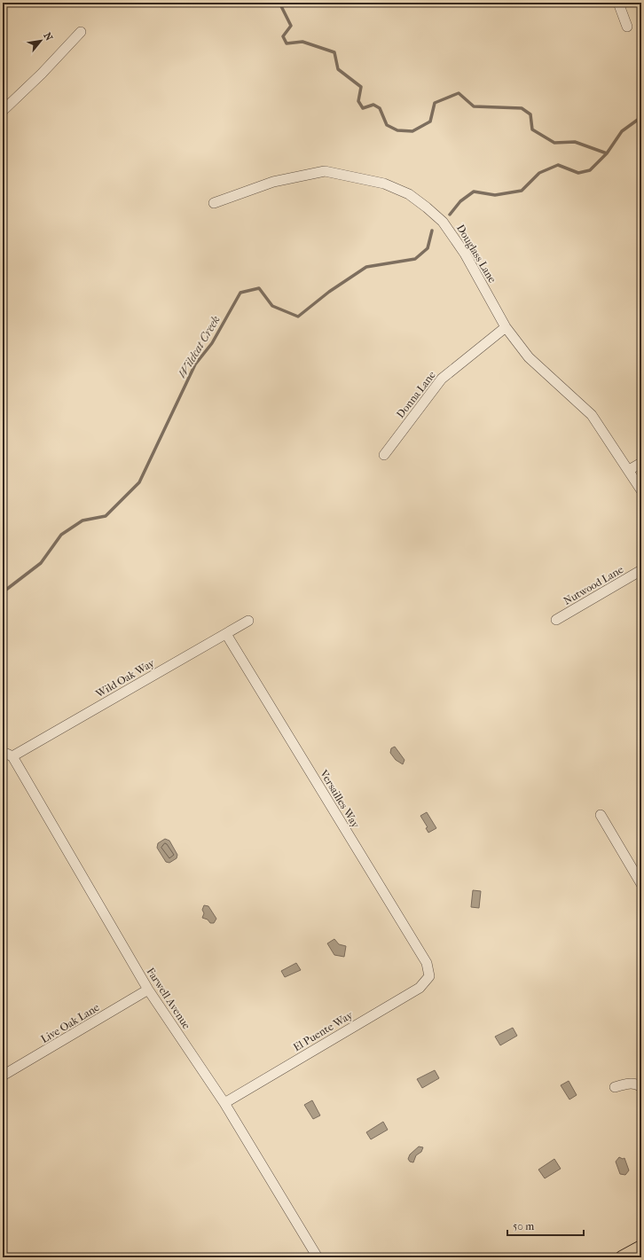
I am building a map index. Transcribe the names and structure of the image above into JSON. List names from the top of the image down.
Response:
{
  "streets": {
    "street": [
      "Douglass Lane",
      "Donna Lane",
      "Nutwood Lane",
      "Wild Oak Way",
      "Versailles Way",
      "Farwell Avenue",
      "Live Oak Lane",
      "El Puente Way"
    ]
  },
  "crossings": [
    ["Douglass Lane", "Donna Lane"],
    ["Wild Oak Way", "Versailles Way"],
    ["Wild Oak Way", "Farwell Avenue"],
    ["Versailles Way", "El Puente Way"],
    ["Farwell Avenue", "Live Oak Lane"],
    ["Farwell Avenue", "El Puente Way"]
  ],
  "water": ["Wildcat Creek"],
  "scale_bar": "50 m",
  "north": "top right"
}
